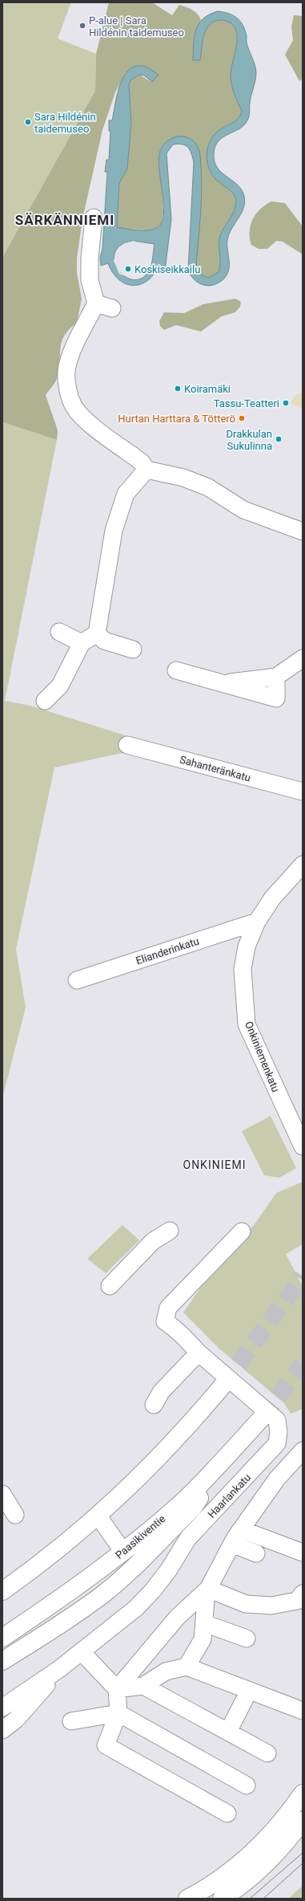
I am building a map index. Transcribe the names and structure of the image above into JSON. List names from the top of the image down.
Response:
{
  "streets": {
    "main road": ["Paasikiventie"],
    "street": [
      "Sahanteränkatu",
      "Elianderinkatu",
      "Onkiniemenkatu",
      "Haarlankatu"
    ]
  },
  "crossings": [
    ["Elianderinkatu", "Onkiniemenkatu"]
  ],
  "districts": ["SÄRKÄNNIEMI", "ONKINIEMI"],
  "places": [
    "P-alue | Sara Hildénin taidemuseo",
    "Sara Hildénin taidemuseo",
    "Koskiseikkailu",
    "Koiramäki",
    "Tassu-Teatteri",
    "Hurtan Harttara & Tötterö",
    "Drakkulan Sukulinna"
  ]
}
